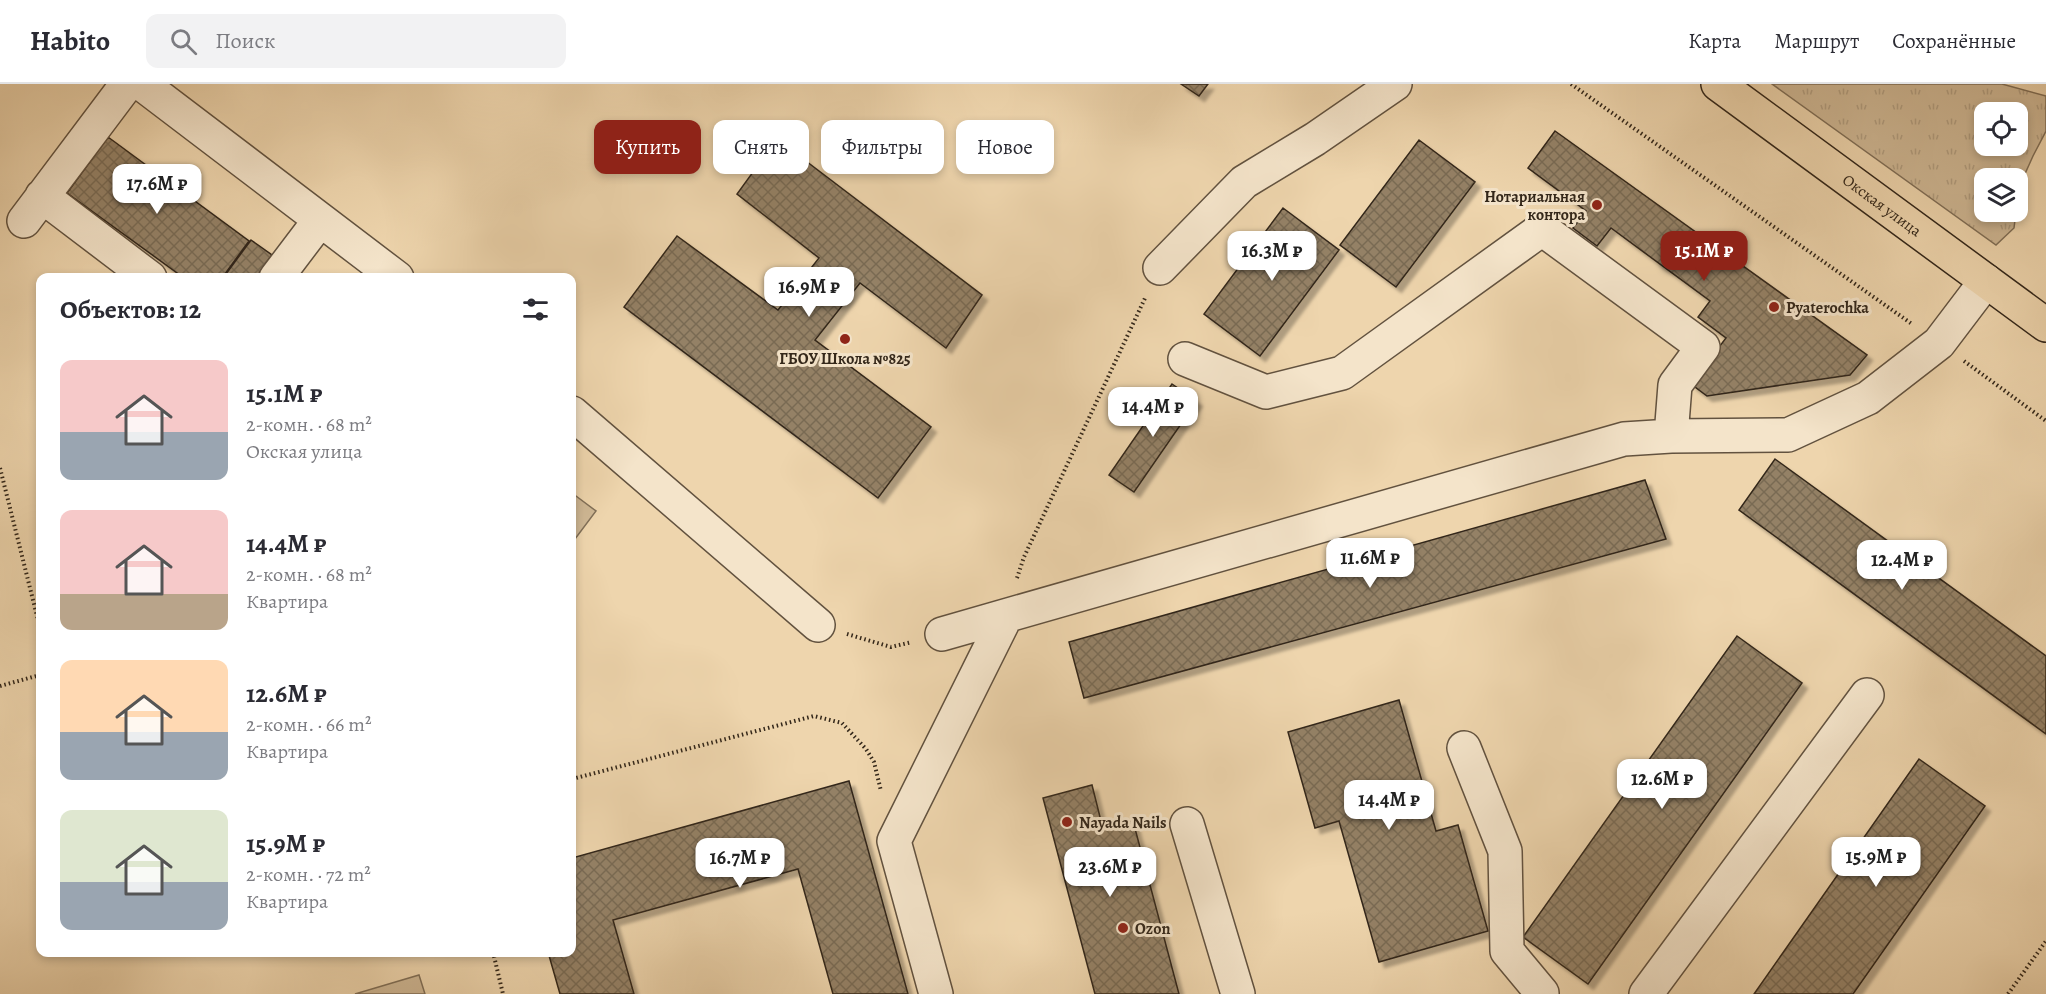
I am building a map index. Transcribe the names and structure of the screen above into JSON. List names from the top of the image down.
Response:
{
  "streets": {
    "main road": ["Окская улица"]
  },
  "places": [
    "Нотариальная контора",
    "Pyaterochka",
    "ГБОУ Школа №825",
    "Nayada Nails",
    "Ozon"
  ],
  "page": {
    "header": "Habito",
    "search": "Поиск",
    "nav": ["Карта", "Маршрут", "Сохранённые"],
    "chip": [
      "Купить",
      "Снять",
      "Фильтры",
      "Новое"
    ],
    "price": [
      "17.6M ₽",
      "16.3M ₽",
      "15.1M ₽",
      "16.9M ₽",
      "14.4M ₽",
      "11.6M ₽",
      "12.4M ₽",
      "12.6M ₽",
      "14.4M ₽",
      "15.9M ₽",
      "16.7M ₽",
      "23.6M ₽"
    ],
    "heading": "Объектов: 12",
    "list": [
      {
        "name": "15.1M ₽",
        "note": "2-комн. · 68 m² · Окская улица"
      },
      {
        "name": "14.4M ₽",
        "note": "2-комн. · 68 m² · Квартира"
      },
      {
        "name": "12.6M ₽",
        "note": "2-комн. · 66 m² · Квартира"
      },
      {
        "name": "15.9M ₽",
        "note": "2-комн. · 72 m² · Квартира"
      }
    ]
  }
}
